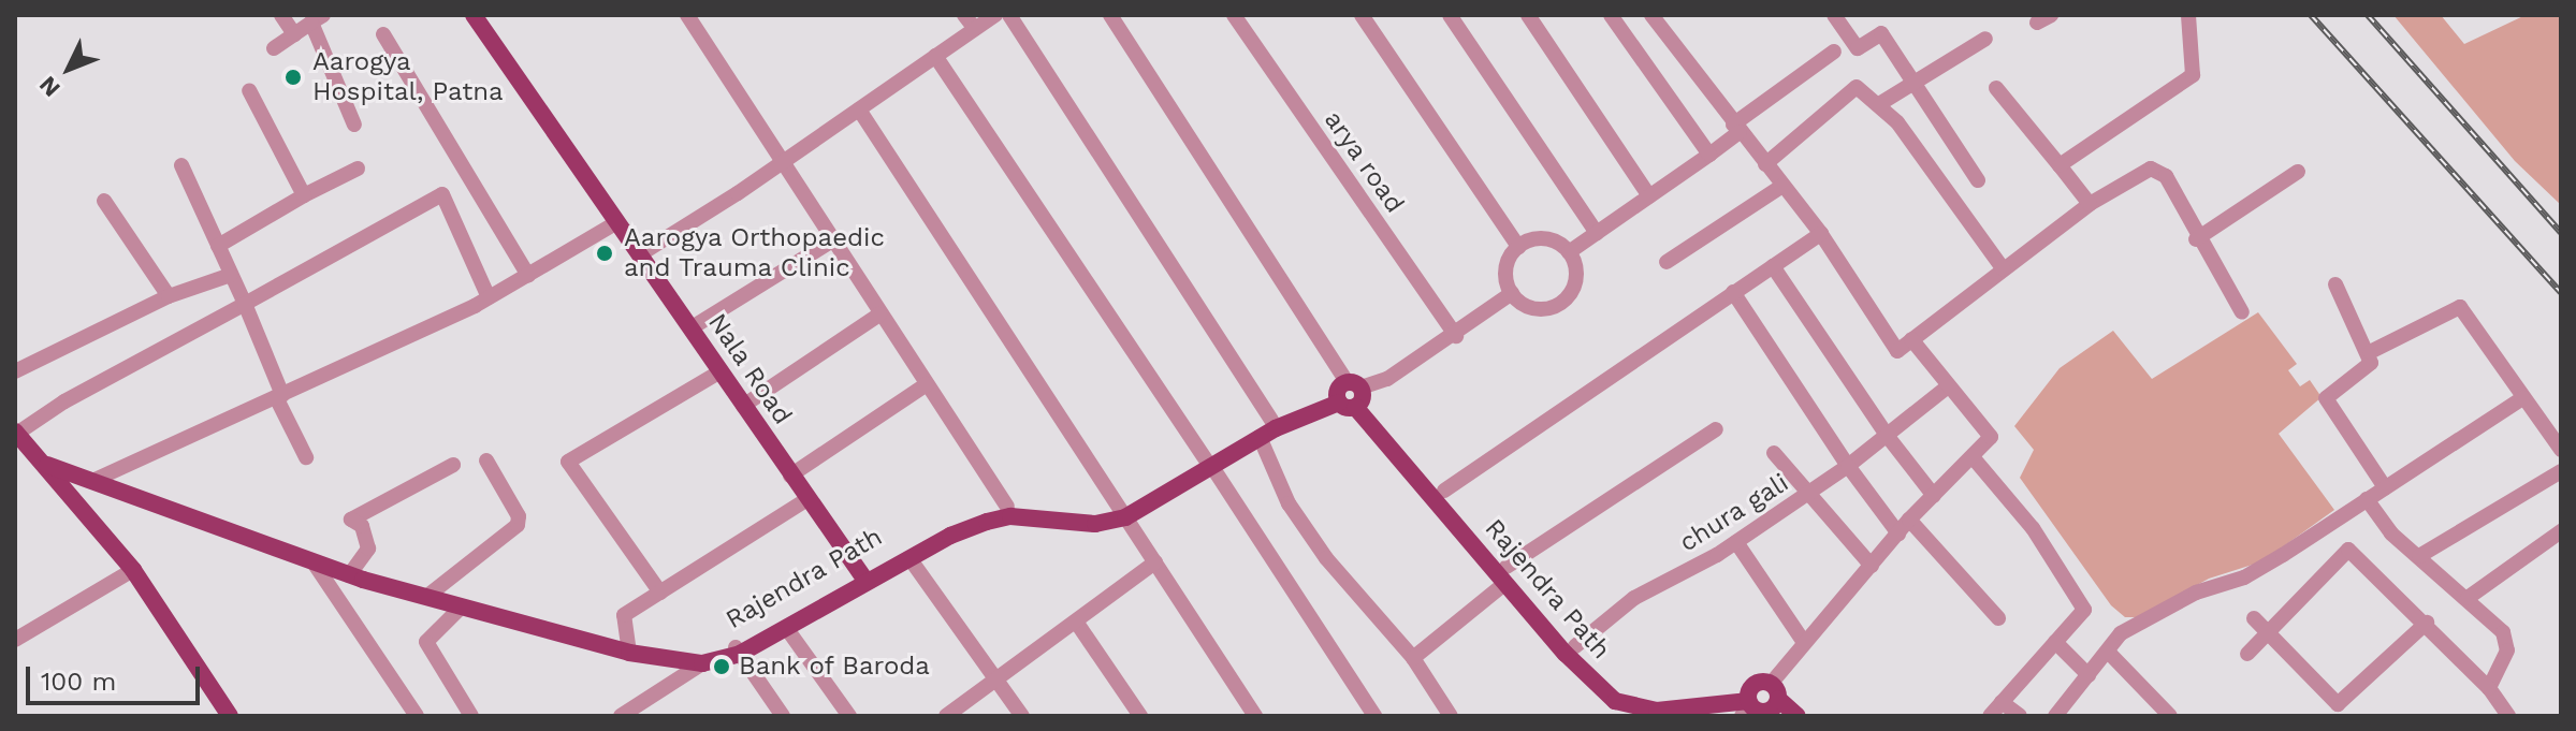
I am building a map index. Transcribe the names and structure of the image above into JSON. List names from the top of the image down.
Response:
{
  "streets": {
    "main road": ["Nala Road", "Rajendra Path"],
    "street": ["arya road", "chura gali"]
  },
  "crossings": [
    ["Nala Road", "Rajendra Path"],
    ["chura gali", "Rajendra Path"]
  ],
  "places": ["Aarogya Hospital, Patna", "Aarogya Orthopaedic and Trauma Clinic", "Bank of Baroda"],
  "scale_bar": "100 m",
  "north": "bottom left"
}
